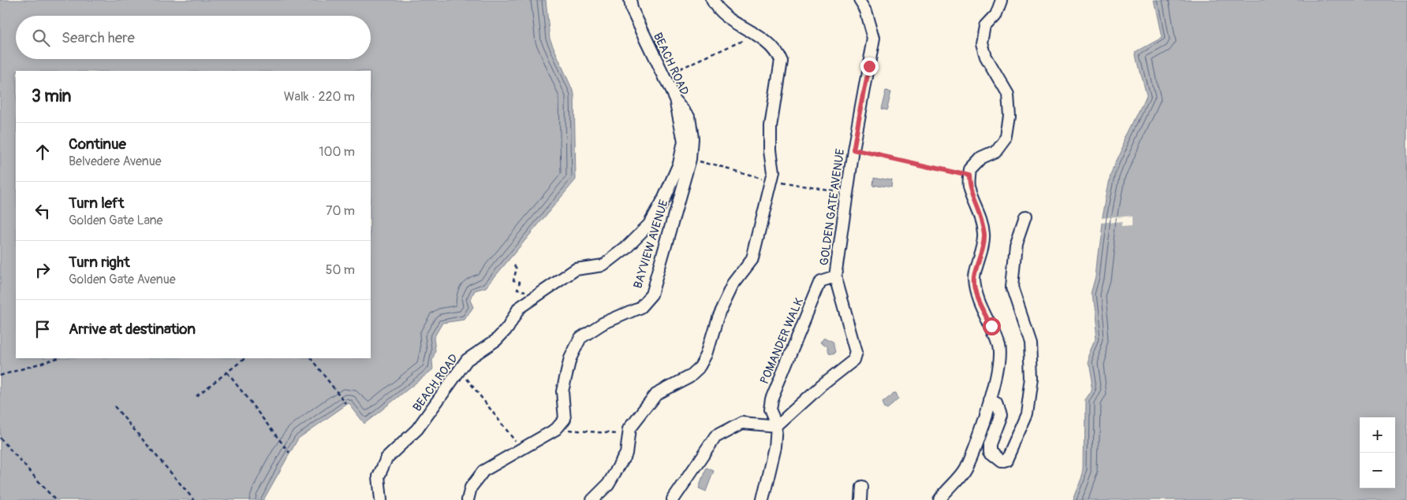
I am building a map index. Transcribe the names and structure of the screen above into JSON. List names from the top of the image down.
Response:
{
  "streets": {
    "street": [
      "BEACH ROAD",
      "GOLDEN GATE AVENUE",
      "BAYVIEW AVENUE",
      "POMANDER WALK"
    ]
  },
  "crossings": [
    ["BEACH ROAD", "BAYVIEW AVENUE"],
    ["GOLDEN GATE AVENUE", "POMANDER WALK"]
  ],
  "page": {
    "search": "Search here",
    "heading": ["3 min", "Walk · 220 m"],
    "list": [
      ["Continue", "Belvedere Avenue", "100 m"],
      ["Turn left", "Golden Gate Lane", "70 m"],
      ["Turn right", "Golden Gate Avenue", "50 m"],
      "Arrive at destination"
    ],
    "map_buttons": ["+", "−"]
  }
}
